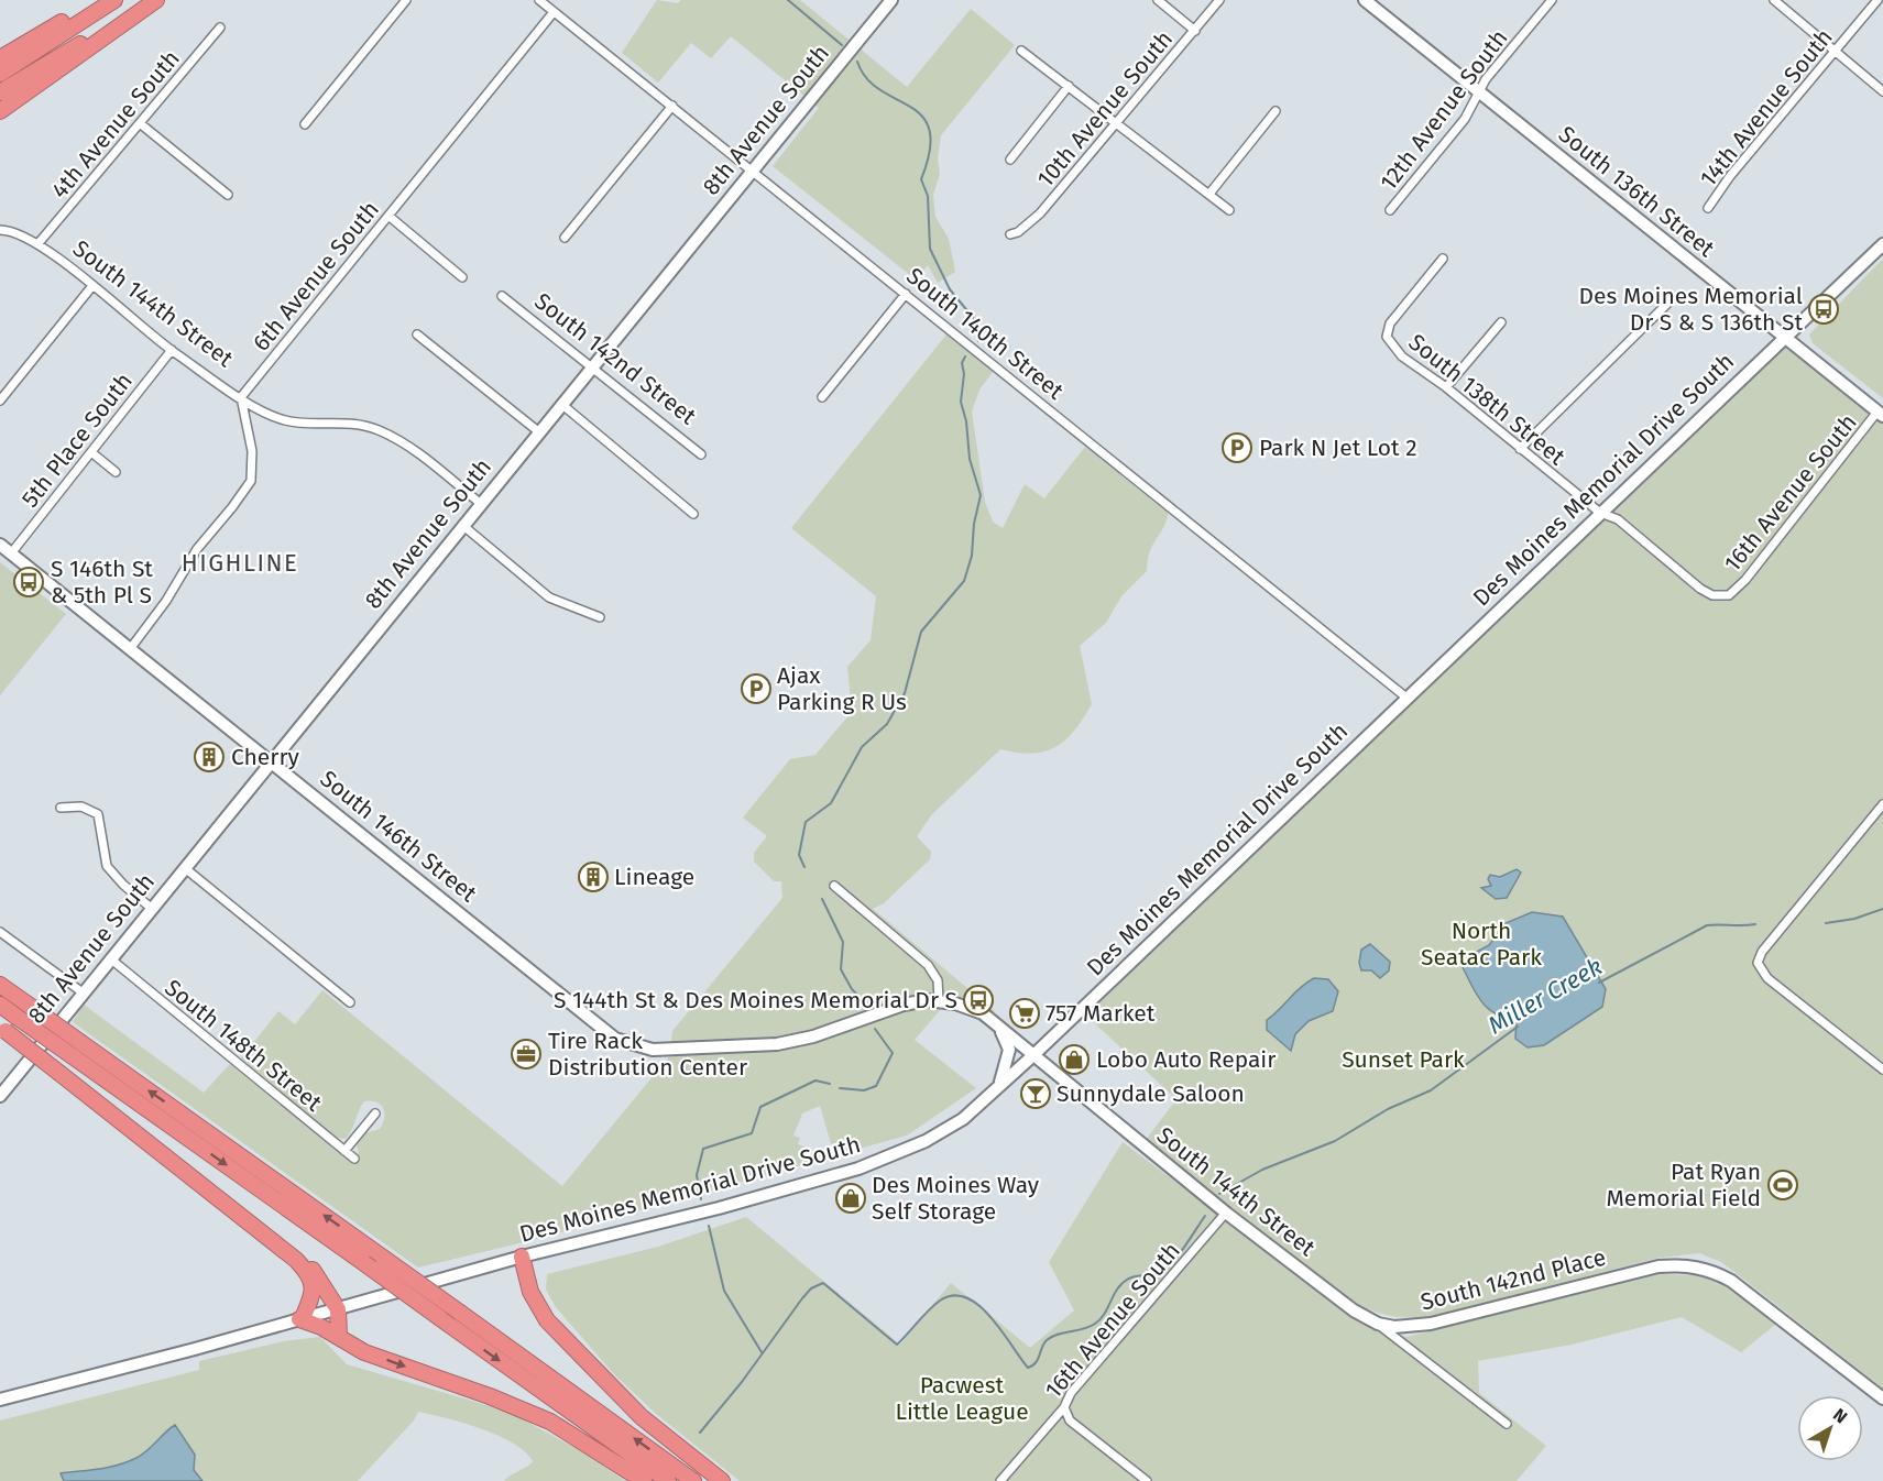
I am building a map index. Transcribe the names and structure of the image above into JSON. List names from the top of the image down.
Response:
{
  "streets": {
    "street": [
      "14th Avenue South",
      "10th Avenue South",
      "12th Avenue South",
      "8th Avenue South",
      "4th Avenue South",
      "South 136th Street",
      "6th Avenue South",
      "South 144th Street",
      "South 140th Street",
      "South 142nd Street",
      "South 138th Street",
      "5th Place South",
      "Des Moines Memorial Drive South",
      "16th Avenue South",
      "South 146th Street",
      "South 148th Street",
      "South 142nd Place"
    ]
  },
  "crossings": [
    ["12th Avenue South", "South 136th Street"],
    ["8th Avenue South", "South 144th Street"],
    ["8th Avenue South", "South 140th Street"],
    ["8th Avenue South", "South 142nd Street"],
    ["8th Avenue South", "South 146th Street"],
    ["8th Avenue South", "South 148th Street"],
    ["4th Avenue South", "South 144th Street"],
    ["South 136th Street", "Des Moines Memorial Drive South"],
    ["South 136th Street", "16th Avenue South"],
    ["6th Avenue South", "South 144th Street"],
    ["6th Avenue South", "South 140th Street"],
    ["South 144th Street", "5th Place South"],
    ["South 144th Street", "Des Moines Memorial Drive South"],
    ["South 144th Street", "16th Avenue South"],
    ["South 144th Street", "South 146th Street"],
    ["South 144th Street", "South 142nd Place"],
    ["South 140th Street", "Des Moines Memorial Drive South"],
    ["South 138th Street", "Des Moines Memorial Drive South"],
    ["South 138th Street", "16th Avenue South"],
    ["5th Place South", "South 146th Street"]
  ],
  "districts": ["HIGHLINE"],
  "water": ["Miller Creek"],
  "parks": ["North Seatac Park", "Sunset Park", "Pacwest Little League"],
  "places": {
    "bus stop": ["Des Moines Memorial Dr S & S 136th St", "S 146th St & 5th Pl S", "S 144th St & Des Moines Memorial Dr S"],
    "parking": ["Park N Jet Lot 2", "Ajax Parking R Us"],
    "building": ["Cherry", "Lineage"],
    "supermarket": ["757 Market"],
    "office": ["Tire Rack Distribution Center"],
    "shop": ["Lobo Auto Repair", "Des Moines Way Self Storage"],
    "bar": ["Sunnydale Saloon"],
    "sports": ["Pat Ryan Memorial Field"]
  },
  "north": "top right"
}
